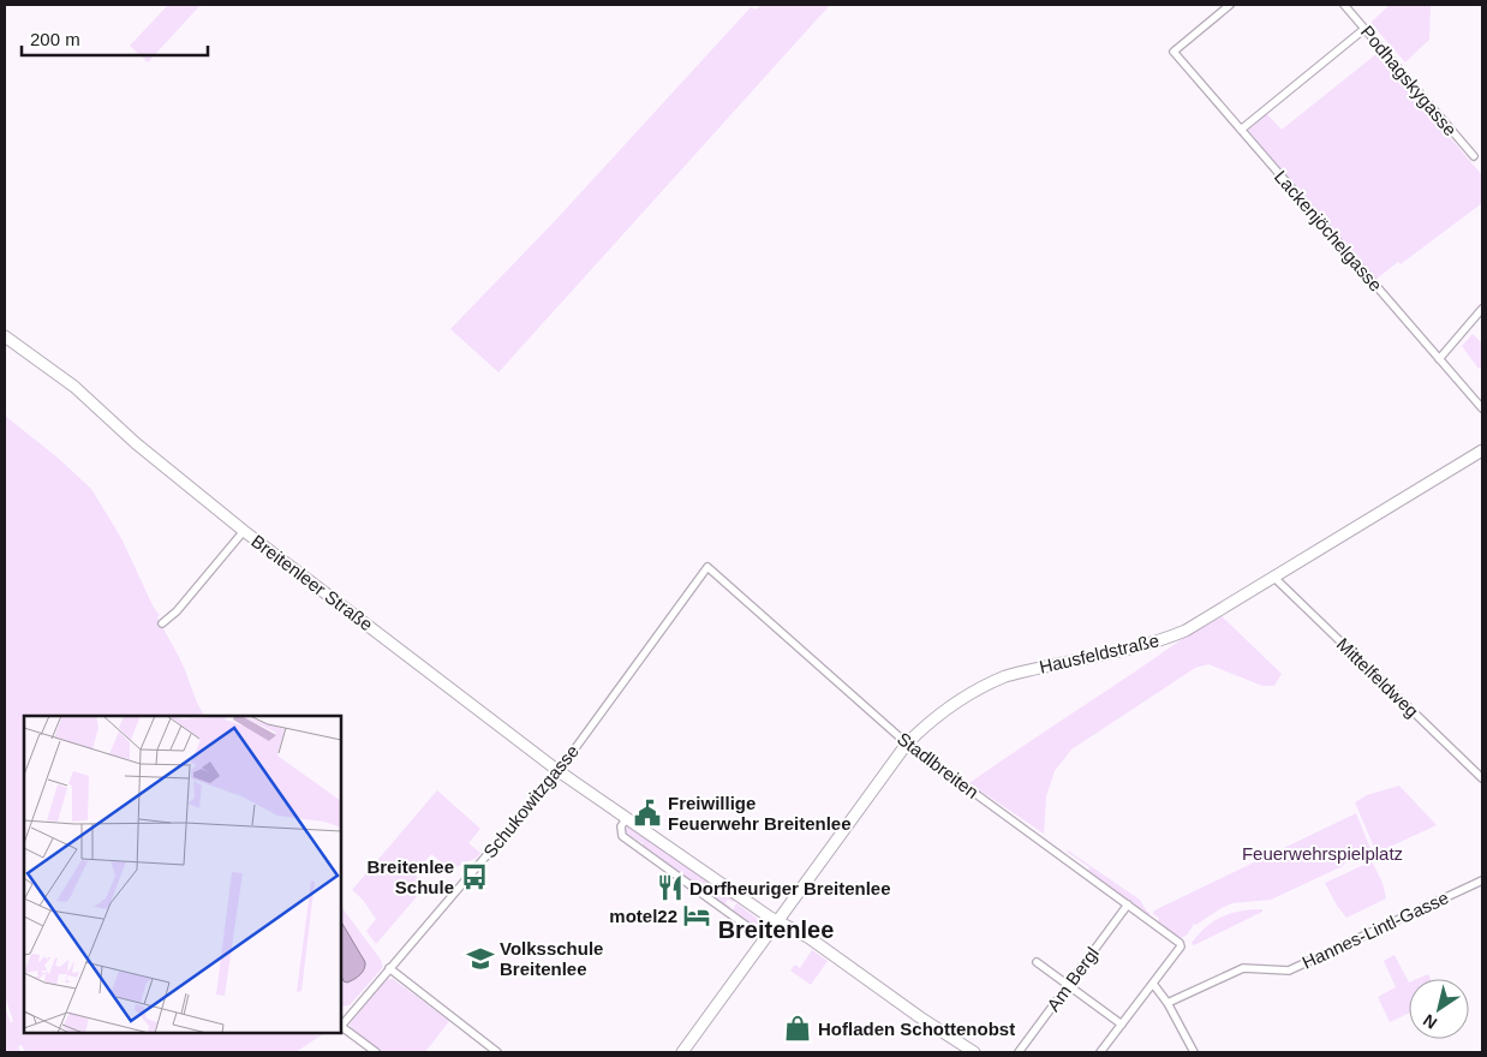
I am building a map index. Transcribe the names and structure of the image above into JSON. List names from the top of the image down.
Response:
{
  "streets": {
    "main road": ["Breitenleer Straße", "Hausfeldstraße"],
    "street": [
      "Podhagskygasse",
      "Lackenjöchelgasse",
      "Mittelfeldweg",
      "Stadlbreiten",
      "Schukowitzgasse",
      "Hannes-Lintl-Gasse",
      "Am Bergl"
    ]
  },
  "crossings": [
    ["Breitenleer Straße", "Hausfeldstraße"],
    ["Breitenleer Straße", "Schukowitzgasse"],
    ["Hausfeldstraße", "Mittelfeldweg"],
    ["Hausfeldstraße", "Stadlbreiten"],
    ["Stadlbreiten", "Schukowitzgasse"],
    ["Stadlbreiten", "Am Bergl"]
  ],
  "districts": ["Breitenlee"],
  "parks": ["Feuerwehrspielplatz"],
  "places": {
    "public building": ["Freiwillige Feuerwehr Breitenlee"],
    "bus stop": ["Breitenlee Schule"],
    "restaurant": ["Dorfheuriger Breitenlee"],
    "hotel": ["motel22"],
    "school or university": ["Volksschule Breitenlee"],
    "shop": ["Hofladen Schottenobst"]
  },
  "scale_bar": "200 m",
  "north": "bottom left"
}
